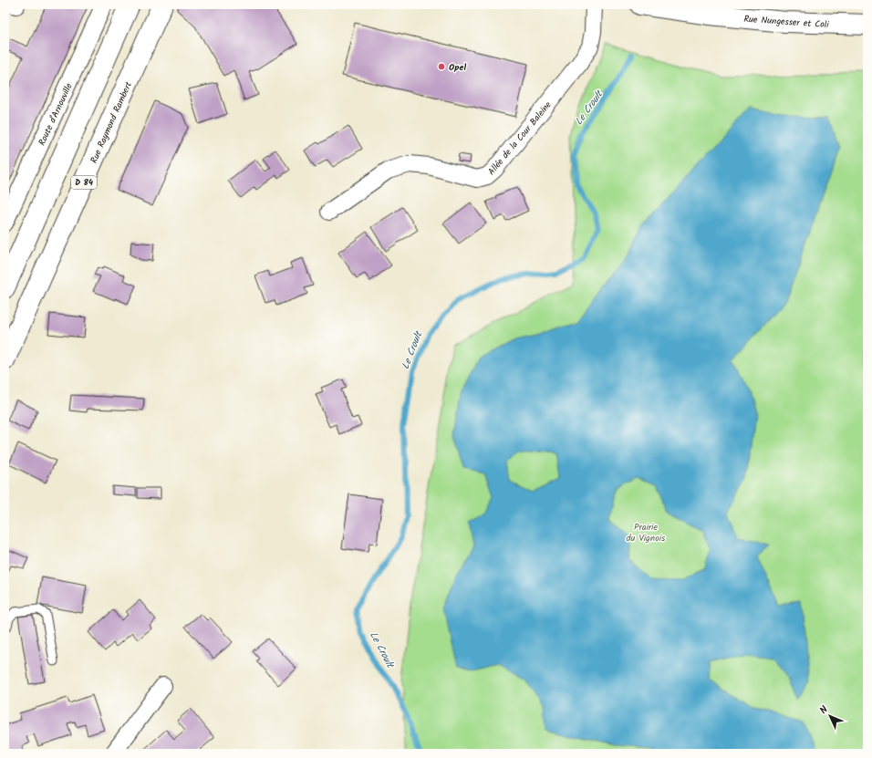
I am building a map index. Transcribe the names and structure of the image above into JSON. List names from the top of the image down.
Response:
{
  "streets": {
    "main road": ["Rue Nungesser et Coli", "Rue Raymond Rambert", "D 84"],
    "street": ["Route d'Arnouville", "Allée de la Cour Baleine"]
  },
  "water": ["Le Croult"],
  "parks": ["Prairie du Vignois"],
  "places": ["Opel"],
  "north": "top left"
}
